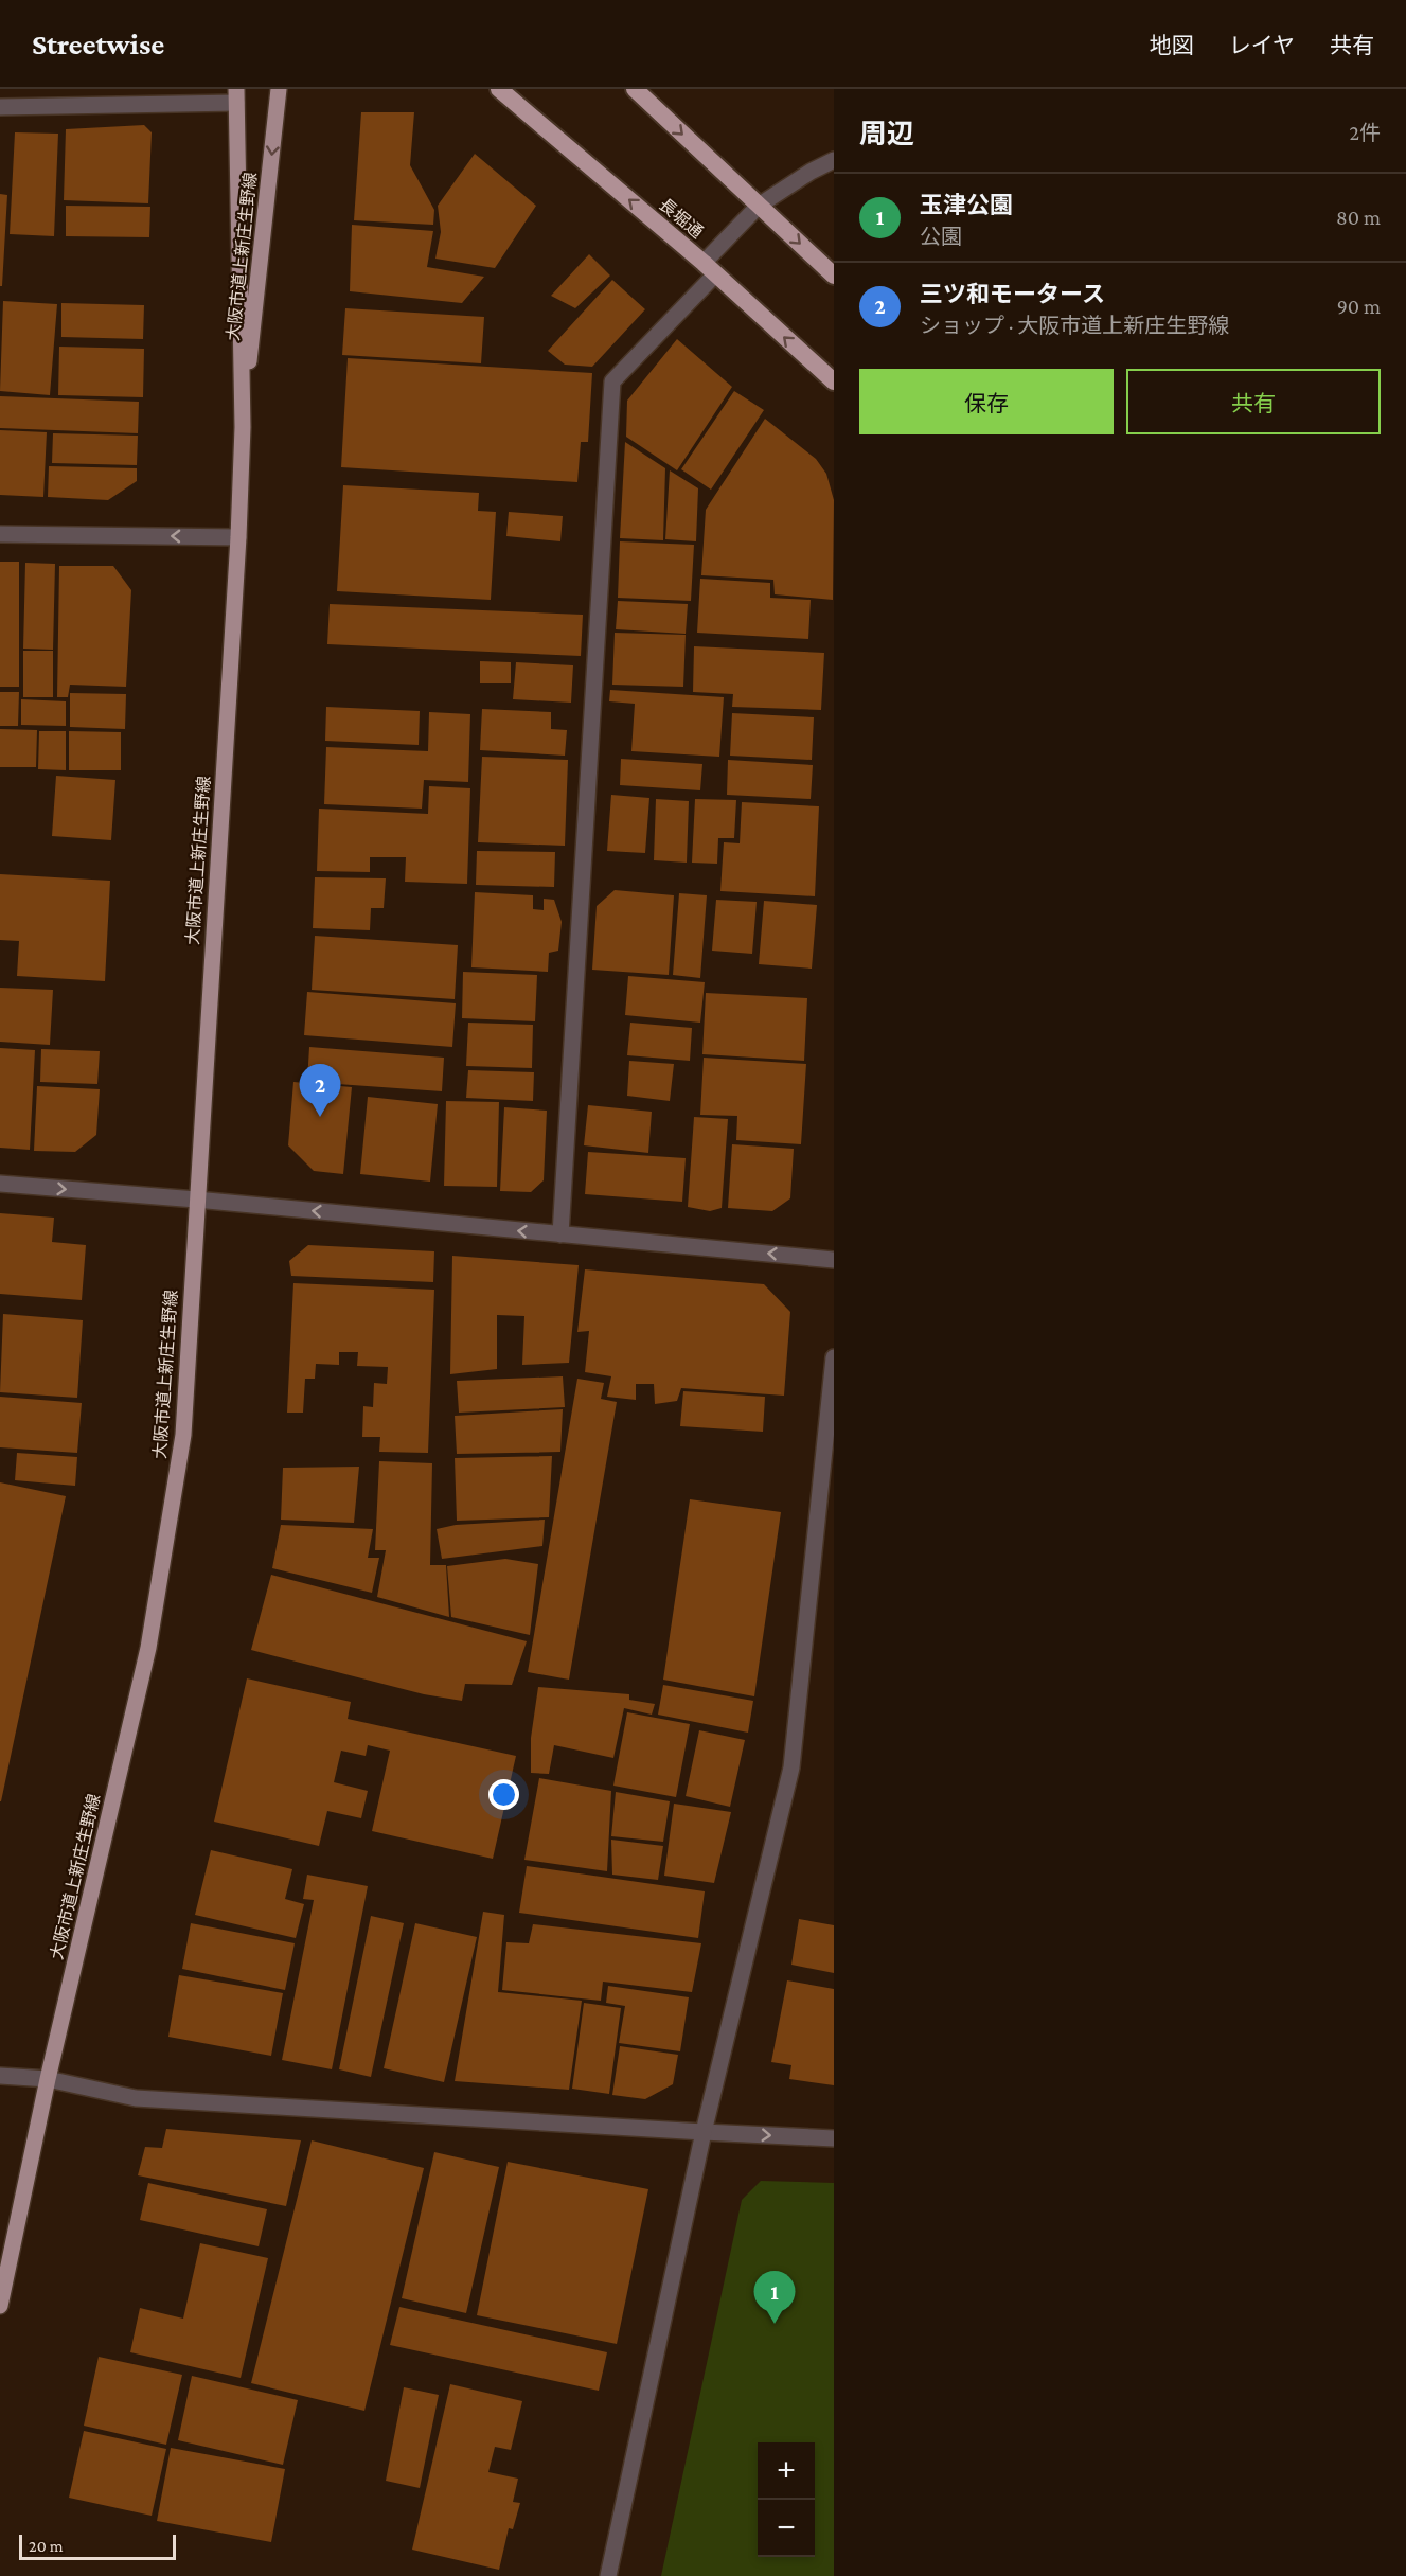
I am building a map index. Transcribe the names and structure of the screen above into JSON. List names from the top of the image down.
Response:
{
  "streets": {
    "highway": ["長堀通"],
    "main road": ["大阪市道上新庄生野線"]
  },
  "scale_bar": "20 m",
  "page": {
    "header": "Streetwise",
    "nav": ["地図", "レイヤ", "共有"],
    "heading": ["周辺", "2件"],
    "list": [
      {
        "mark": "1",
        "name": "玉津公園",
        "note": "公園",
        "value": "80 m"
      },
      {
        "mark": "2",
        "name": "三ツ和モータース",
        "note": "ショップ · 大阪市道上新庄生野線",
        "value": "90 m"
      }
    ],
    "buttons": ["保存", "共有"],
    "pins": ["2", "1"],
    "map_buttons": ["+", "−"],
    "scale": "20 m"
  }
}
